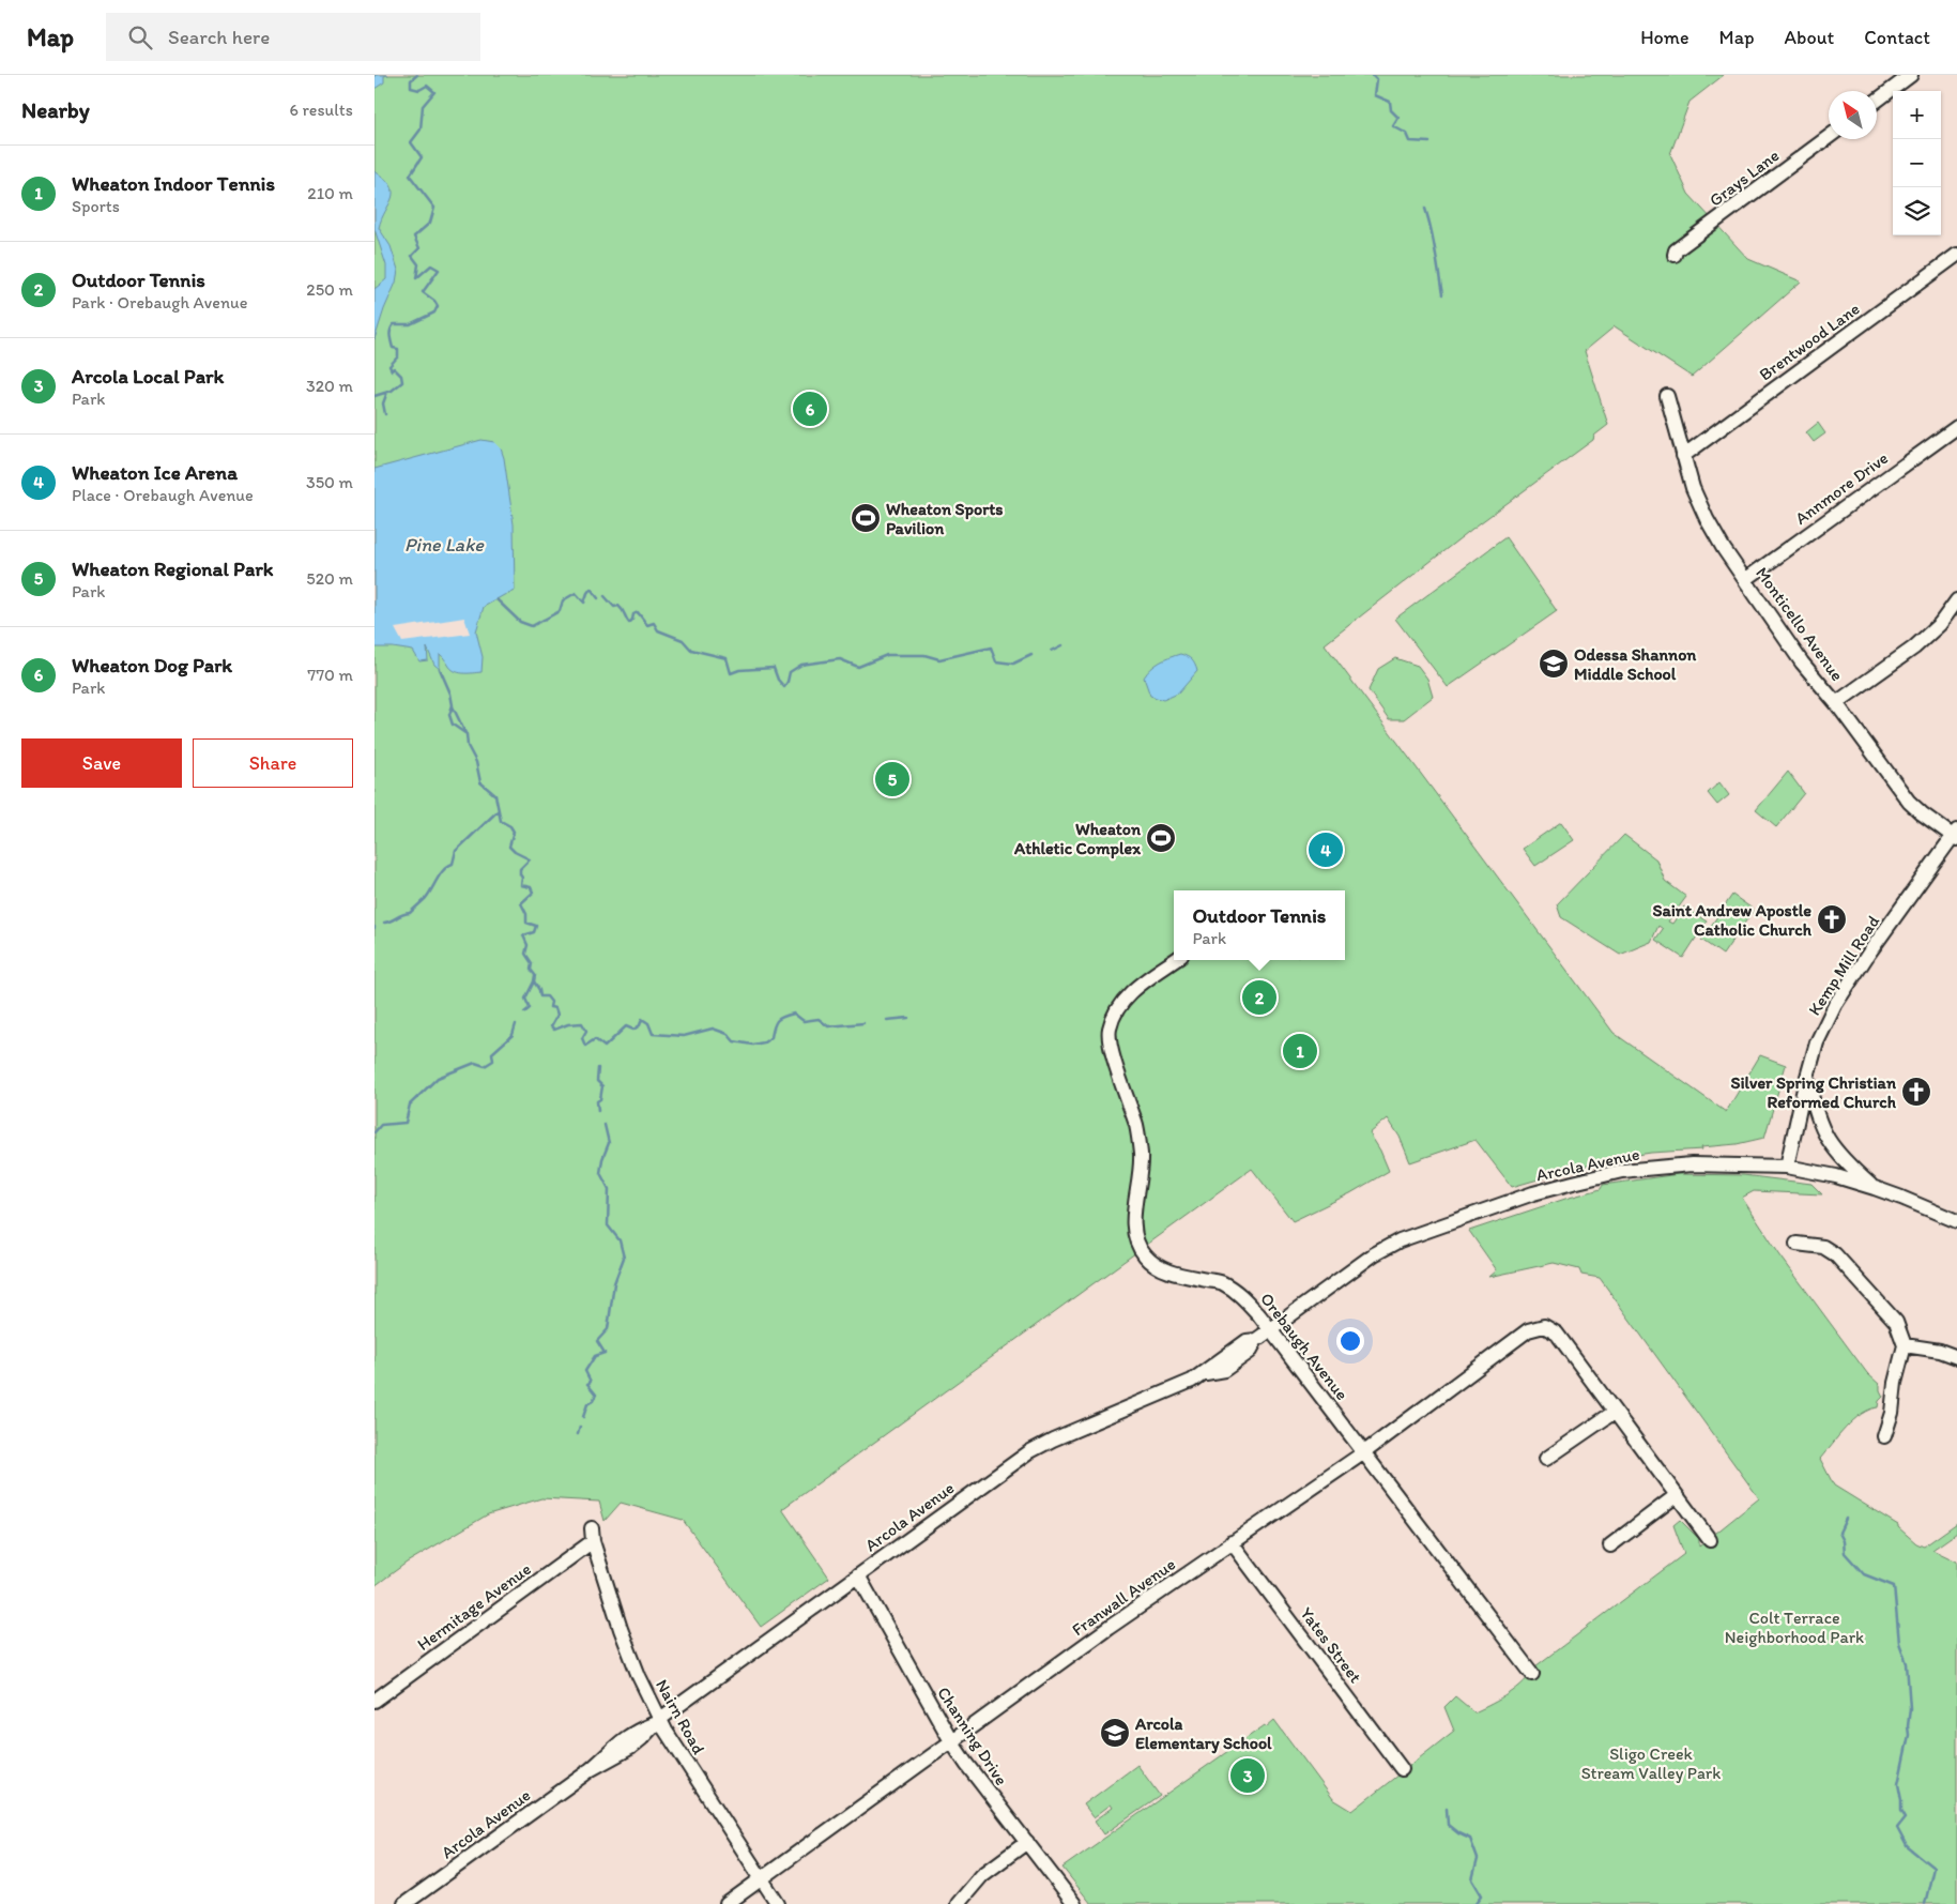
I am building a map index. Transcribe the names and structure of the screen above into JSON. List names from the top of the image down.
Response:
{
  "streets": {
    "street": [
      "Grays Lane",
      "Brentwood Lane",
      "Annmore Drive",
      "Monticello Avenue",
      "Kemp Mill Road",
      "Arcola Avenue",
      "Orebaugh Avenue",
      "Franwall Avenue",
      "Hermitage Avenue",
      "Yates Street",
      "Nairn Road",
      "Channing Drive"
    ]
  },
  "crossings": [
    ["Brentwood Lane", "Monticello Avenue"],
    ["Annmore Drive", "Monticello Avenue"],
    ["Monticello Avenue", "Kemp Mill Road"],
    ["Kemp Mill Road", "Arcola Avenue"],
    ["Arcola Avenue", "Orebaugh Avenue"],
    ["Arcola Avenue", "Nairn Road"],
    ["Arcola Avenue", "Channing Drive"],
    ["Orebaugh Avenue", "Franwall Avenue"],
    ["Franwall Avenue", "Yates Street"],
    ["Franwall Avenue", "Nairn Road"],
    ["Franwall Avenue", "Channing Drive"],
    ["Hermitage Avenue", "Nairn Road"]
  ],
  "water": ["Pine Lake"],
  "parks": ["Colt Terrace Neighborhood Park", "Sligo Creek Stream Valley Park"],
  "places": {
    "sports": ["Wheaton Sports Pavilion", "Wheaton Athletic Complex"],
    "school or university": ["Odessa Shannon Middle School", "Arcola Elementary School"],
    "church": ["Saint Andrew Apostle Catholic Church", "Silver Spring Christian Reformed Church"]
  },
  "north": "top left",
  "page": {
    "header": "Map",
    "search": "Search here",
    "nav": [
      "Home",
      "Map",
      "About",
      "Contact"
    ],
    "heading": ["Nearby", "6 results"],
    "map_buttons": ["+", "−"],
    "list": [
      {
        "mark": "1",
        "name": "Wheaton Indoor Tennis",
        "note": "Sports",
        "value": "210 m"
      },
      {
        "mark": "2",
        "name": "Outdoor Tennis",
        "note": "Park · Orebaugh Avenue",
        "value": "250 m"
      },
      {
        "mark": "3",
        "name": "Arcola Local Park",
        "note": "Park",
        "value": "320 m"
      },
      {
        "mark": "4",
        "name": "Wheaton Ice Arena",
        "note": "Place · Orebaugh Avenue",
        "value": "350 m"
      },
      {
        "mark": "5",
        "name": "Wheaton Regional Park",
        "note": "Park",
        "value": "520 m"
      },
      {
        "mark": "6",
        "name": "Wheaton Dog Park",
        "note": "Park",
        "value": "770 m"
      }
    ],
    "pins": [
      "6",
      "5",
      "4",
      "2",
      "1",
      "3"
    ],
    "buttons": ["Save", "Share"],
    "popup": ["Outdoor Tennis", "Park"]
  }
}
